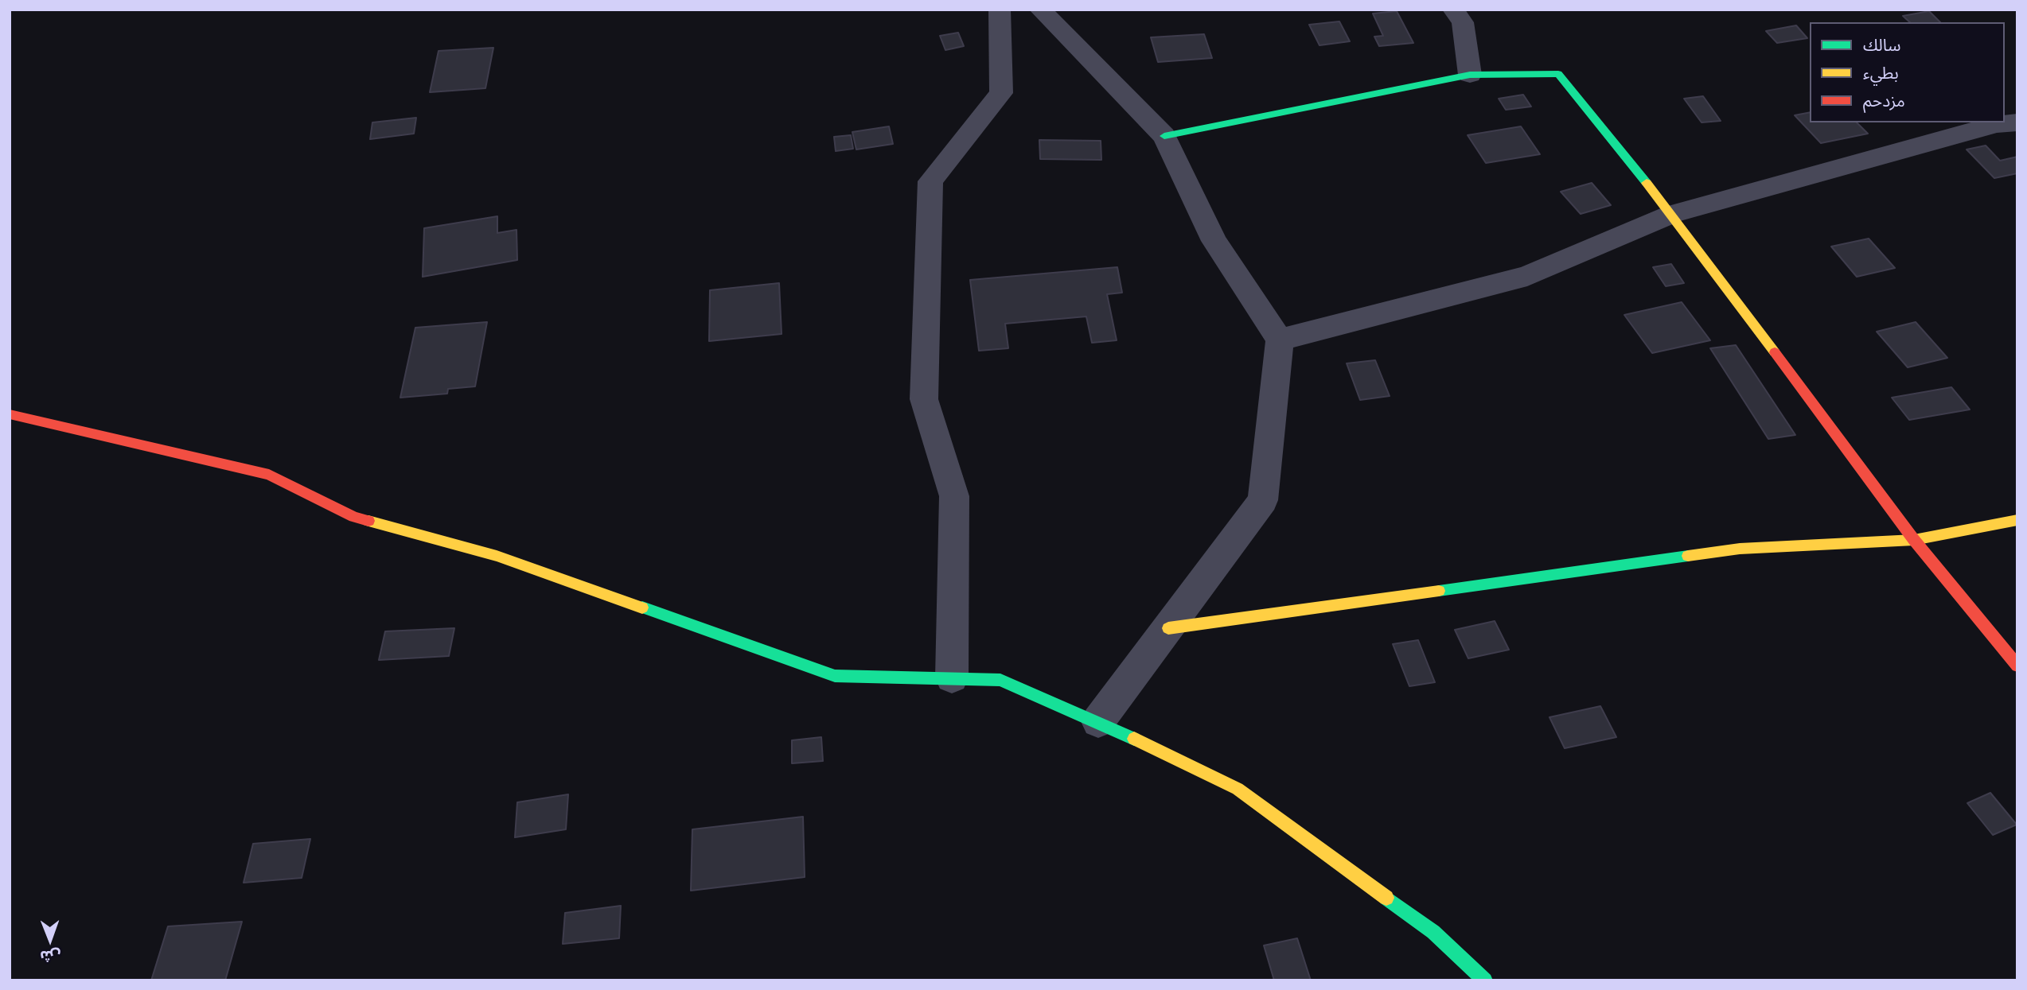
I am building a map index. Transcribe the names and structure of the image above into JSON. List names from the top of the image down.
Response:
{
  "legend": ["سالك", "بطيء", "مزدحم"],
  "north": "bottom"
}
